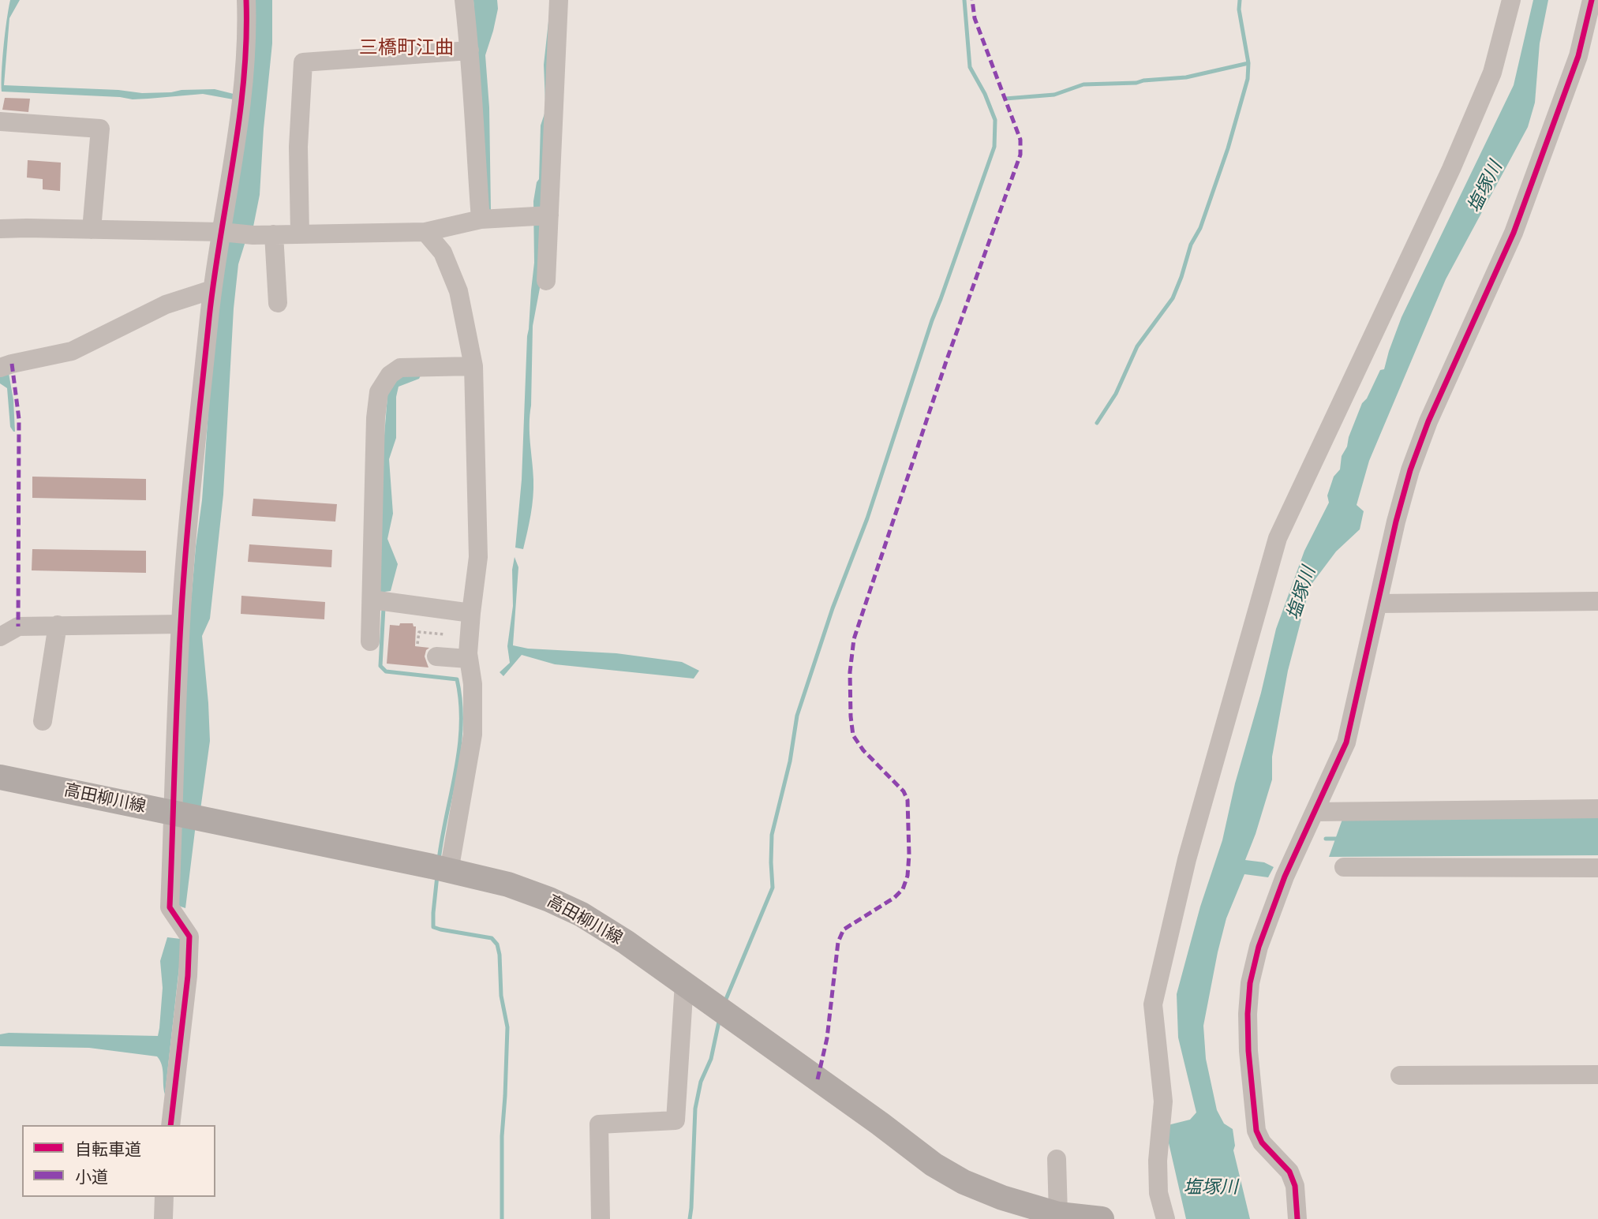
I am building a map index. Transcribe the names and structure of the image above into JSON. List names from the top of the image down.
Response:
{
  "streets": {
    "main road": ["高田柳川線"]
  },
  "districts": ["三橋町江曲"],
  "water": ["塩塚川"],
  "legend": ["自転車道", "小道"]
}
